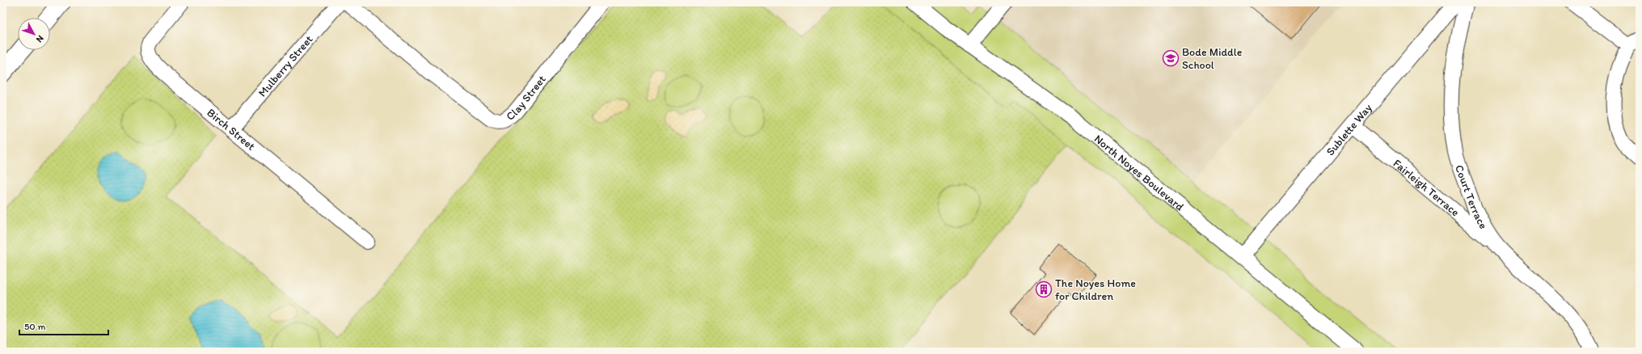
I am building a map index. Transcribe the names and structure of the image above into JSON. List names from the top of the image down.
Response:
{
  "streets": {
    "street": [
      "Mulberry Street",
      "Clay Street",
      "Birch Street",
      "Sublette Way",
      "North Noyes Boulevard",
      "Fairleigh Terrace",
      "Court Terrace"
    ]
  },
  "crossings": [
    ["Mulberry Street", "Birch Street"],
    ["Sublette Way", "North Noyes Boulevard"],
    ["Sublette Way", "Fairleigh Terrace"],
    ["Fairleigh Terrace", "Court Terrace"]
  ],
  "places": {
    "school or university": ["Bode Middle School"],
    "building": ["The Noyes Home for Children"]
  },
  "scale_bar": "50 m",
  "north": "bottom right"
}
